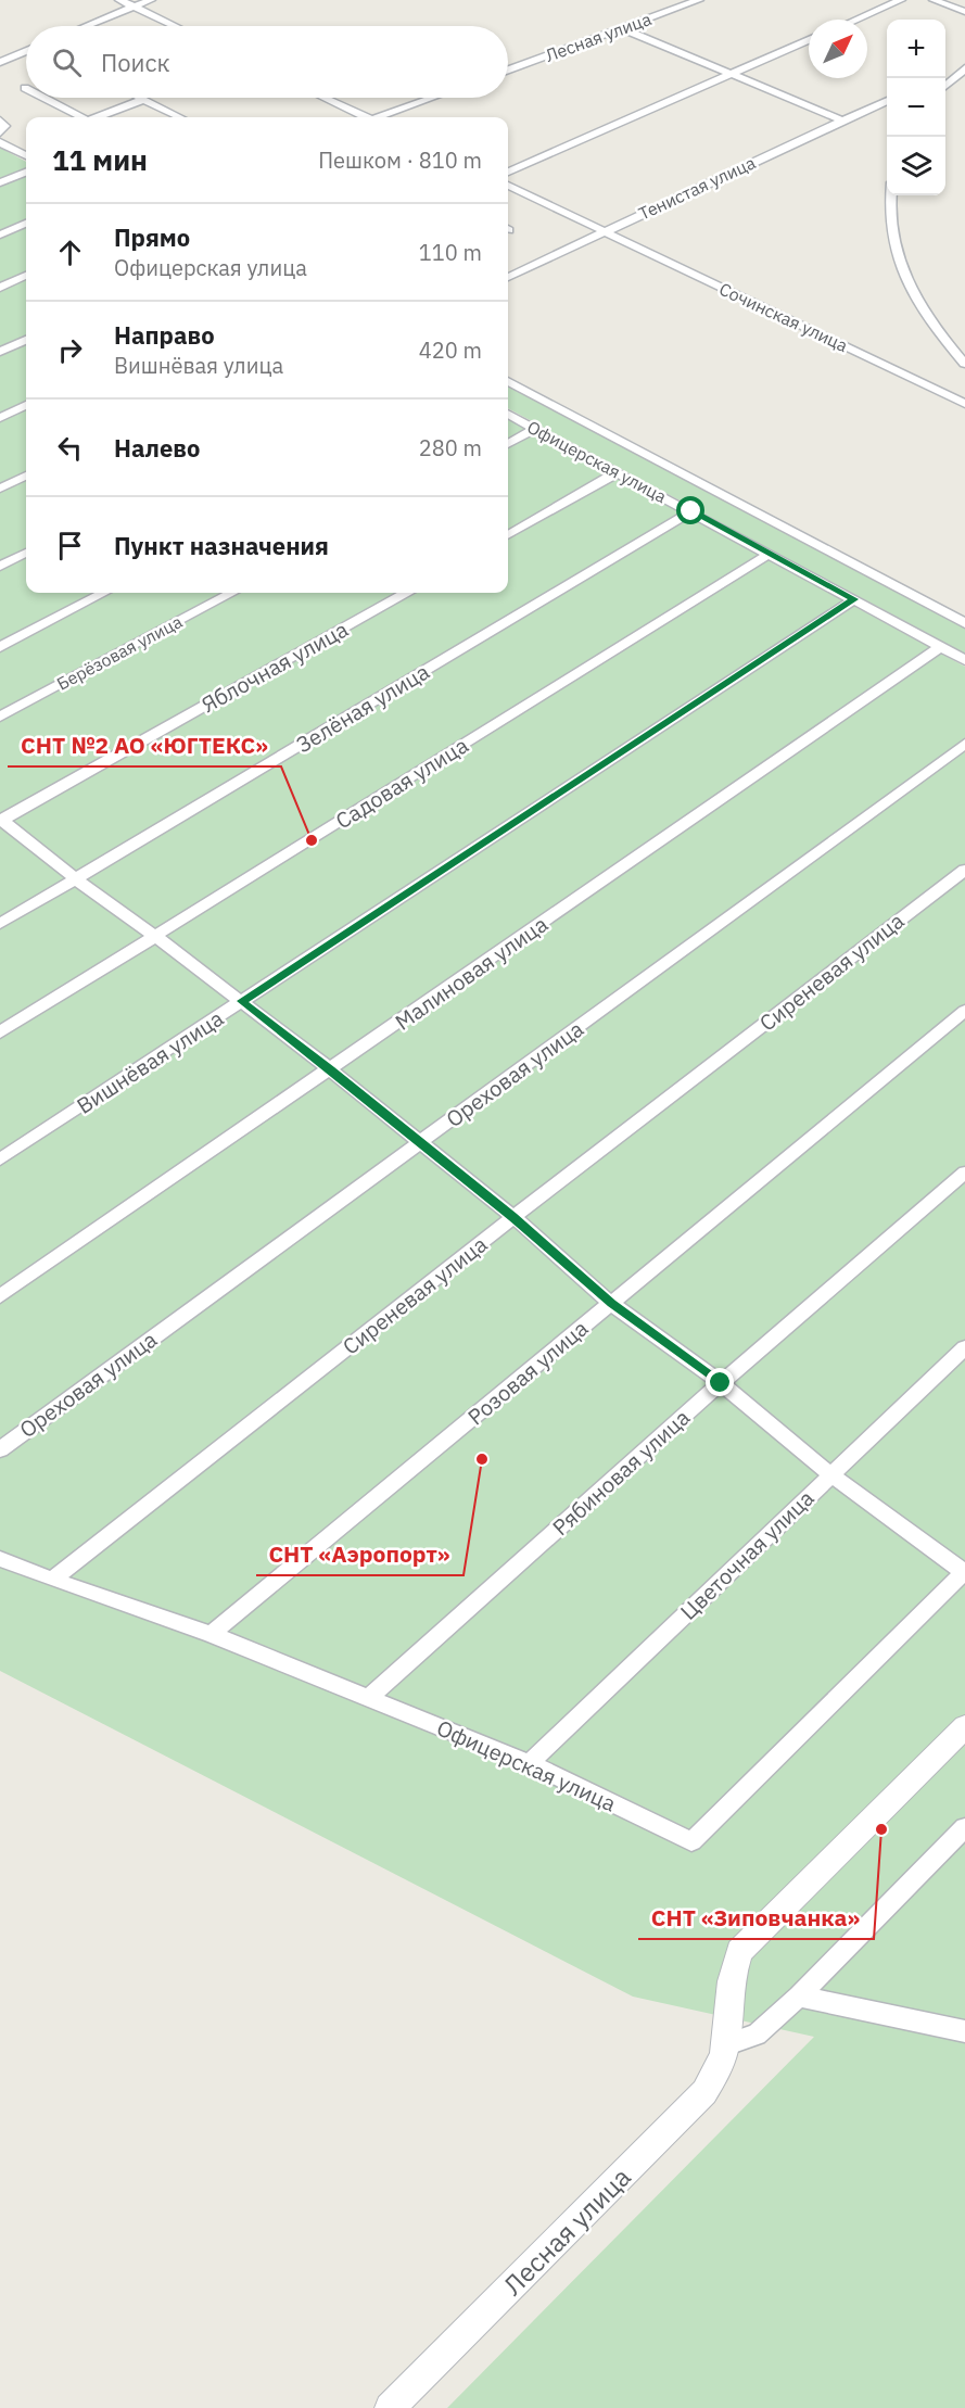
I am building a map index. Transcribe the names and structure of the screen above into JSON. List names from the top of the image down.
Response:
{
  "streets": {
    "street": [
      "Лесная улица",
      "Тенистая улица",
      "Сочинская улица",
      "Офицерская улица",
      "Берёзовая улица",
      "Яблочная улица",
      "Зелёная улица",
      "Садовая улица",
      "Сиреневая улица",
      "Малиновая улица",
      "Вишнёвая улица",
      "Ореховая улица",
      "Розовая улица",
      "Рябиновая улица",
      "Цветочная улица"
    ]
  },
  "crossings": [
    ["Тенистая улица", "Сочинская улица"],
    ["Офицерская улица", "Зелёная улица"],
    ["Офицерская улица", "Садовая улица"],
    ["Офицерская улица", "Сиреневая улица"],
    ["Офицерская улица", "Малиновая улица"],
    ["Офицерская улица", "Вишнёвая улица"],
    ["Офицерская улица", "Розовая улица"],
    ["Офицерская улица", "Рябиновая улица"],
    ["Офицерская улица", "Цветочная улица"]
  ],
  "places": ["СНТ №2 АО «ЮГТЕКС»", "СНТ «Аэропорт»", "СНТ «Зиповчанка»"],
  "north": "top right",
  "page": {
    "map_buttons": ["+", "−"],
    "search": "Поиск",
    "heading": ["11 мин", "Пешком · 810 m"],
    "list": [
      ["Прямо", "Офицерская улица", "110 m"],
      ["Направо", "Вишнёвая улица", "420 m"],
      ["Налево", "280 m"],
      "Пункт назначения"
    ]
  }
}
